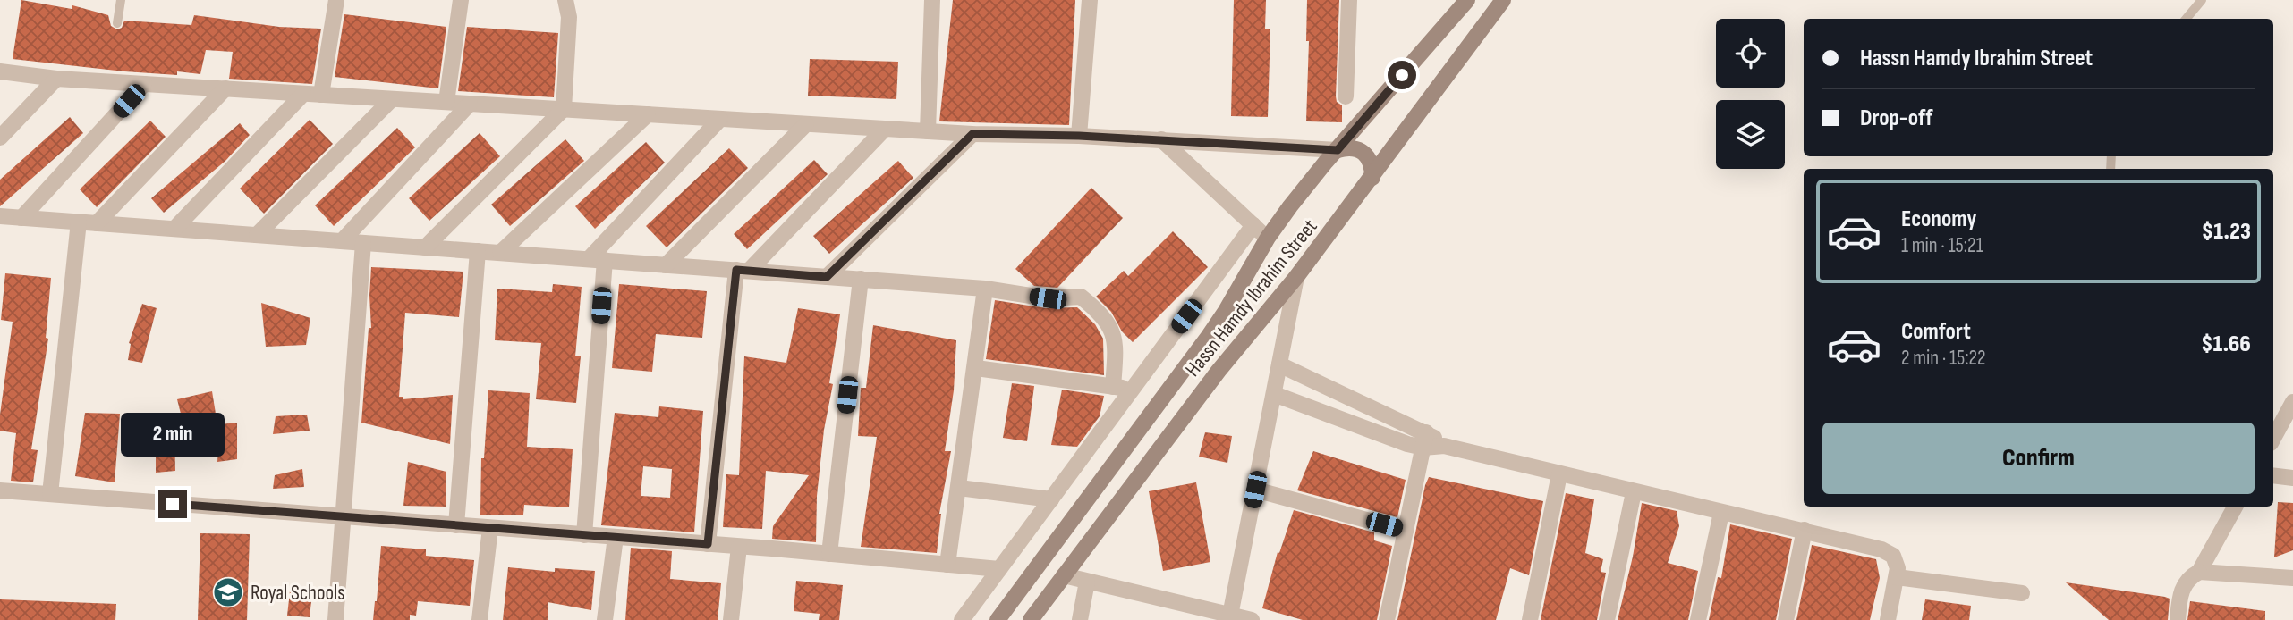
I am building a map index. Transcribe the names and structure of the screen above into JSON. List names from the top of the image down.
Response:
{
  "streets": {
    "main road": ["Hassn Hamdy Ibrahim Street"]
  },
  "places": {
    "school or university": ["Royal Schools"]
  },
  "page": {
    "banner": ["Hassn Hamdy Ibrahim Street", "Drop-off"],
    "list": [
      {
        "name": "Economy",
        "note": "1 min · 15:21",
        "value": "$1.23"
      },
      {
        "name": "Comfort",
        "note": "2 min · 15:22",
        "value": "$1.66"
      }
    ],
    "buttons": "Confirm",
    "bubble": "2 min"
  }
}
